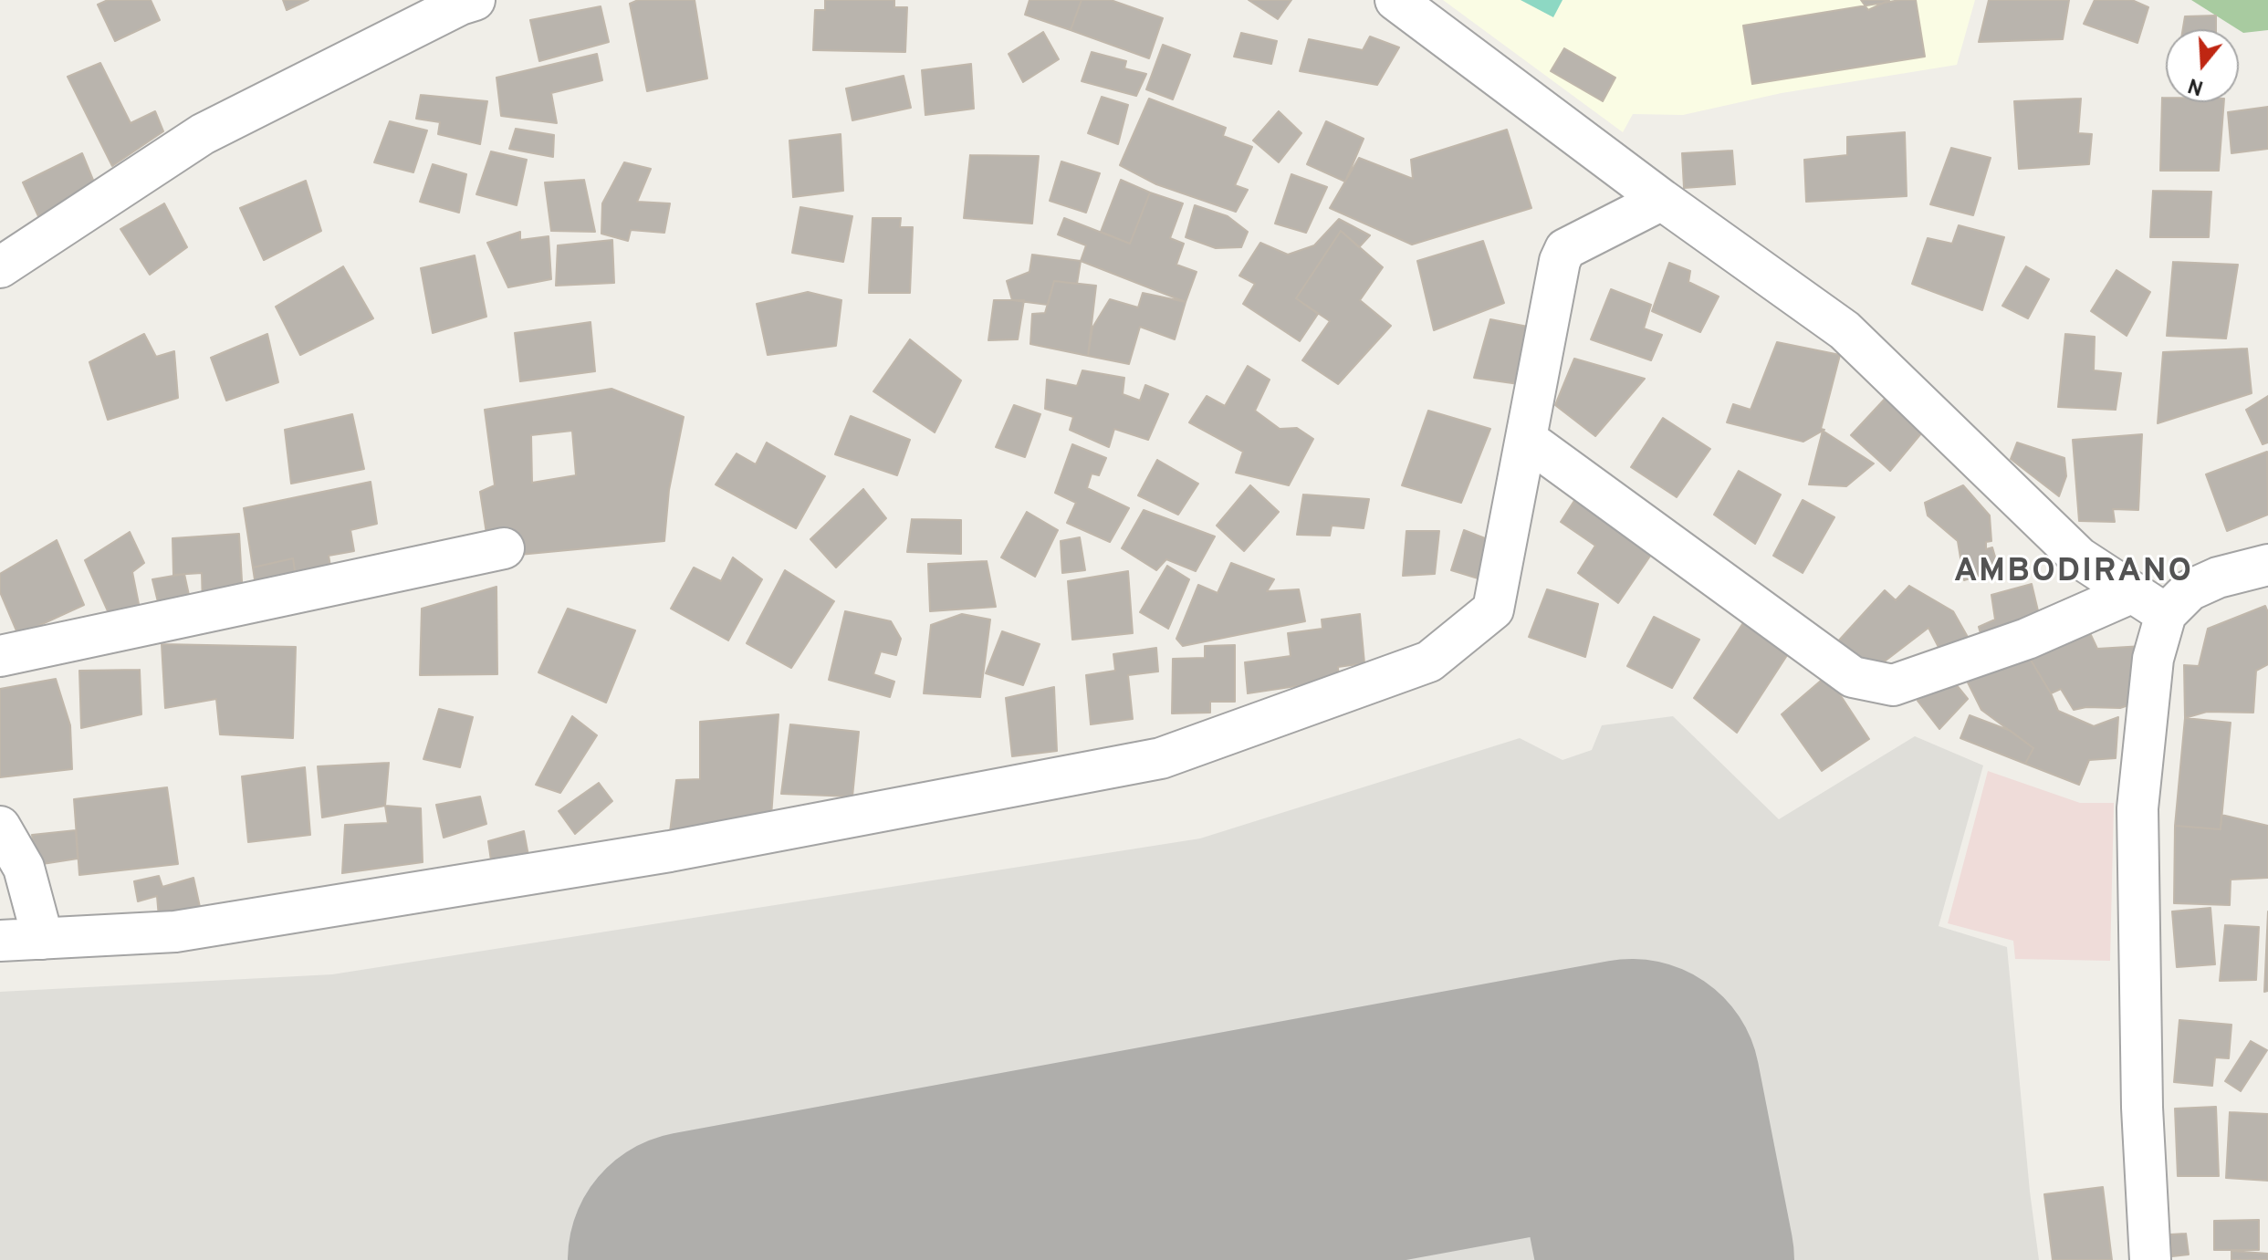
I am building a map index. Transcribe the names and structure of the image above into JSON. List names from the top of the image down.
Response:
{
  "districts": ["AMBODIRANO"],
  "north": "bottom"
}
